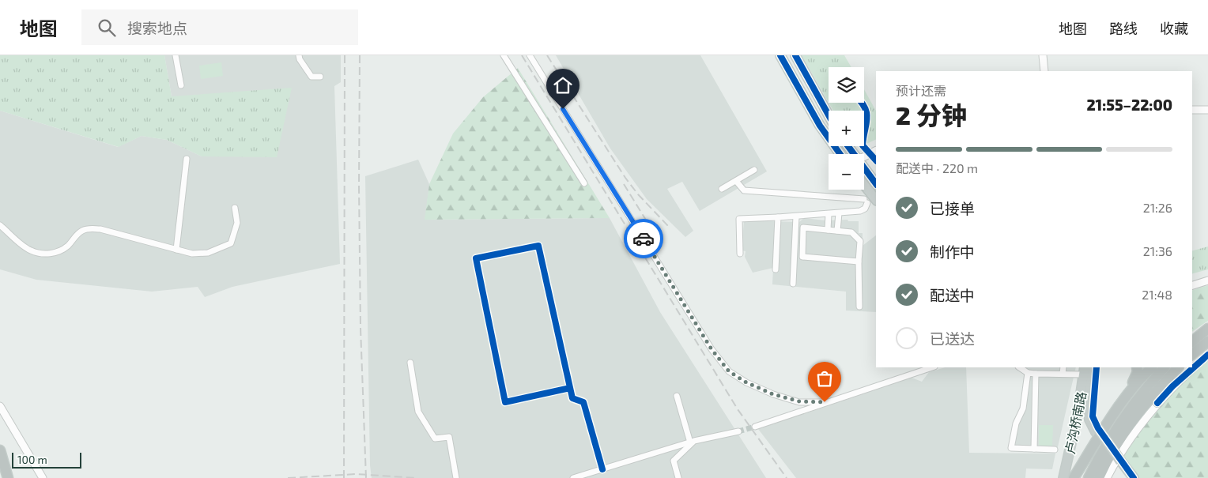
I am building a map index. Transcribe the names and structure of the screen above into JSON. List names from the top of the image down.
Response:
{
  "streets": {
    "highway": ["卢沟桥南路"]
  },
  "scale_bar": "100 m",
  "page": {
    "header": "地图",
    "search": "搜索地点",
    "nav": ["地图", "路线", "收藏"],
    "map_buttons": ["+", "−"],
    "heading": ["2 分钟", "预计还需", "21:55–22:00"],
    "bar": "配送中 · 220 m",
    "list": [
      ["已接单", "21:26"],
      ["制作中", "21:36"],
      ["配送中", "21:48"],
      "已送达"
    ],
    "scale": "100 m"
  }
}
